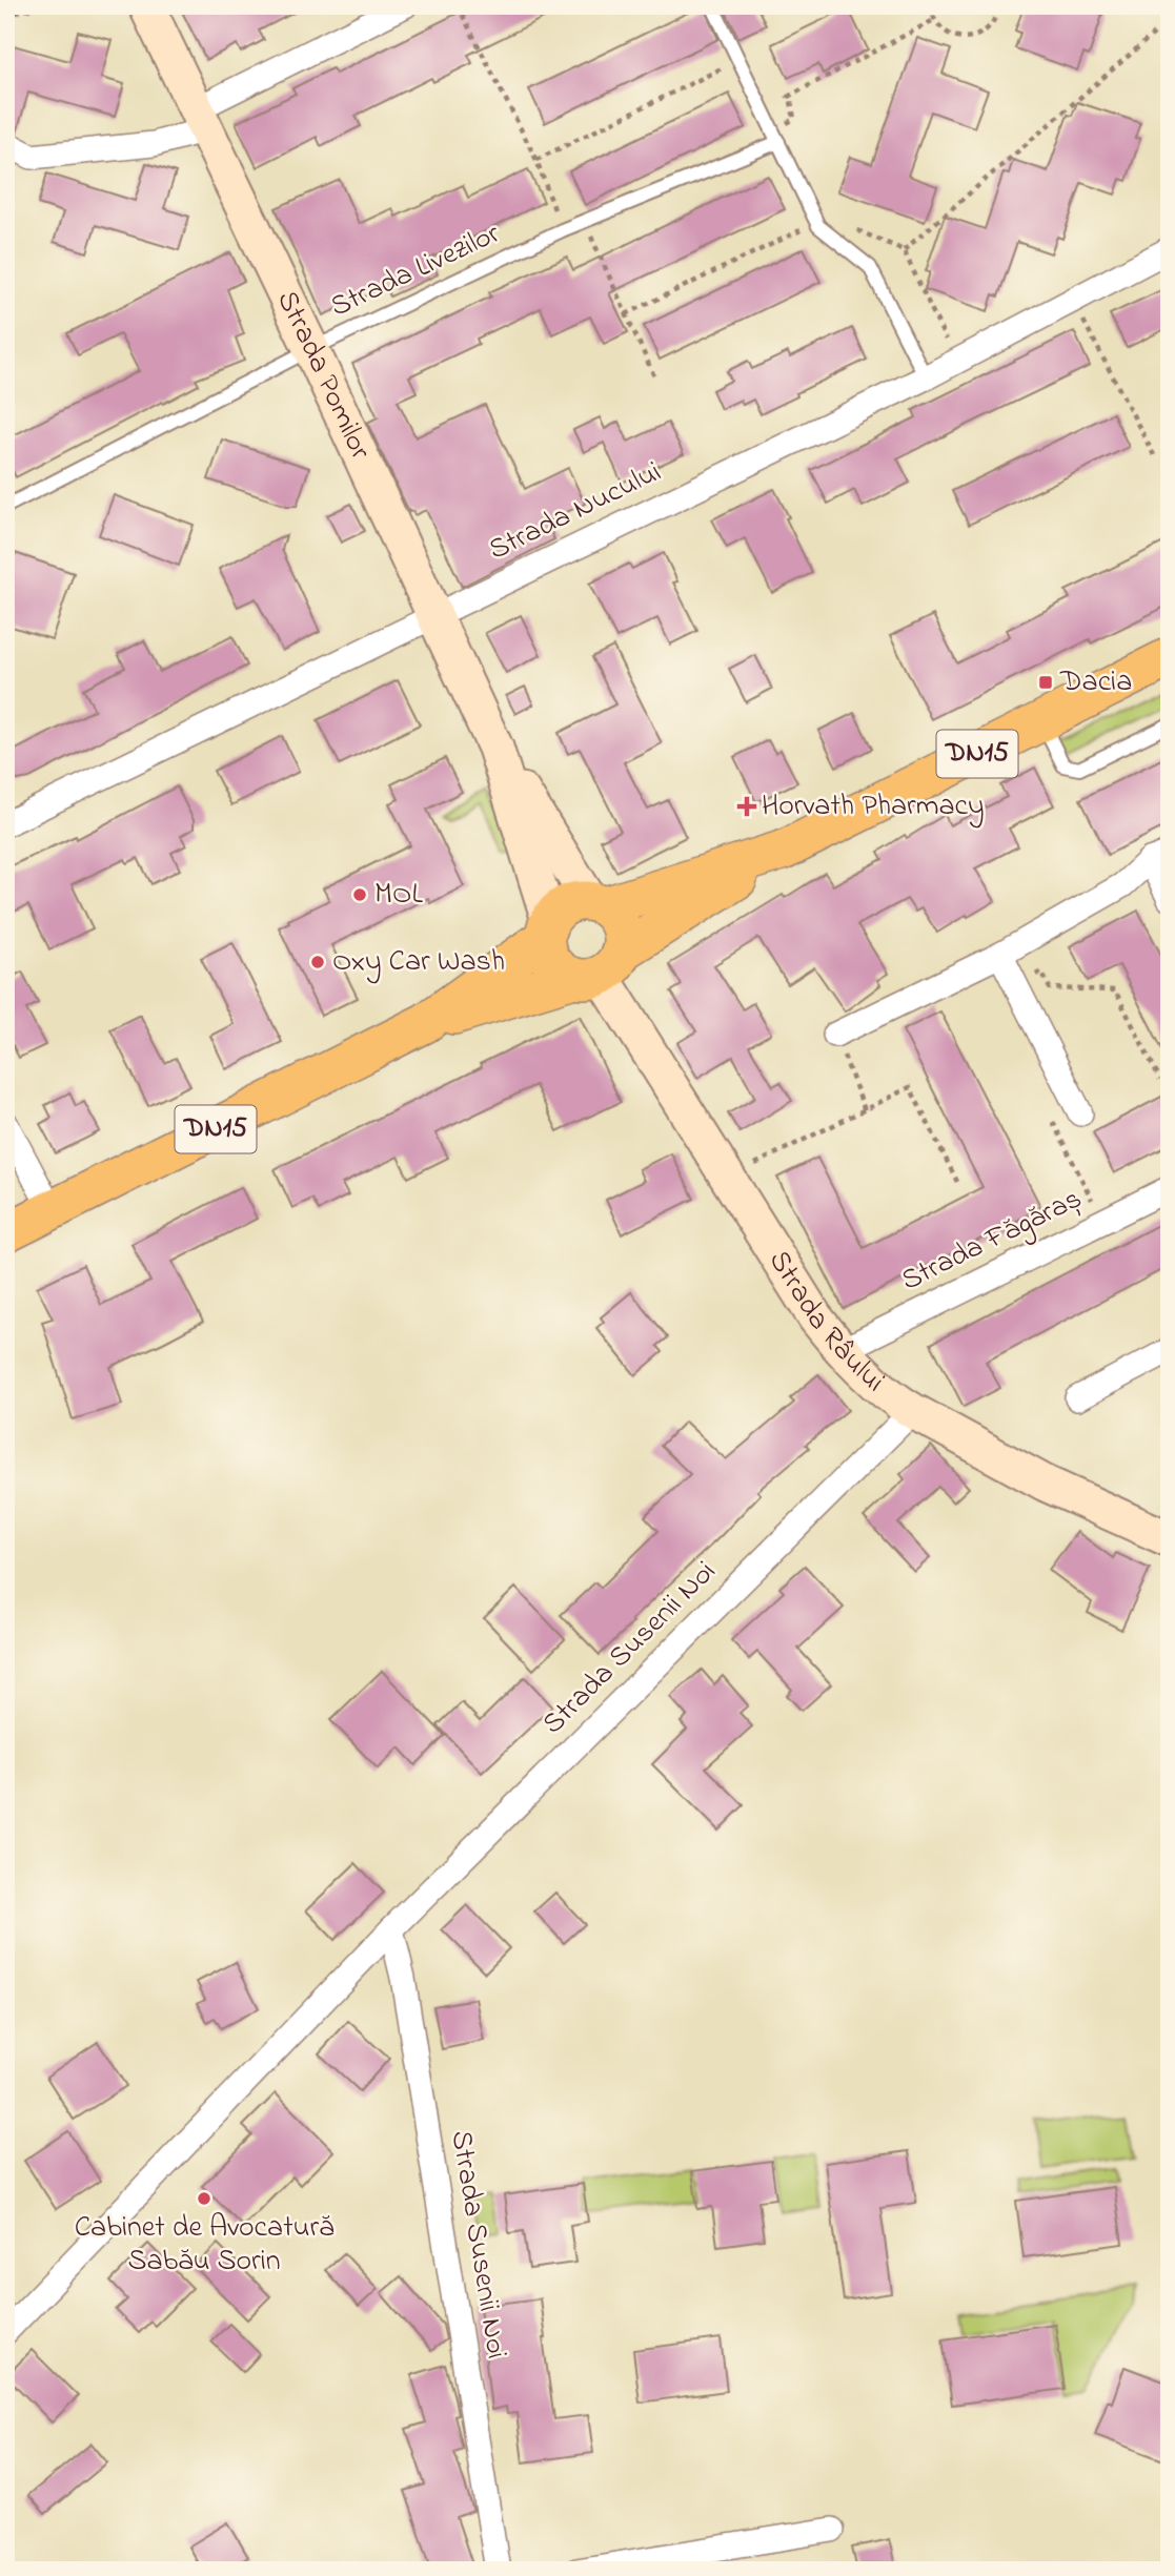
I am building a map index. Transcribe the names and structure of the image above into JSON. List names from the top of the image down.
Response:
{
  "streets": {
    "main road": ["DN15"],
    "street": [
      "Strada Pomilor",
      "Strada Nucului",
      "Strada Făgăraș",
      "Strada Râului",
      "Strada Susenii Noi"
    ],
    "lane": ["Strada Livezilor"]
  },
  "crossings": [
    ["Strada Livezilor", "Strada Pomilor"],
    ["Strada Pomilor", "Strada Nucului"],
    ["Strada Pomilor", "DN15"],
    ["Strada Pomilor", "Strada Râului"],
    ["DN15", "Strada Râului"],
    ["Strada Făgăraș", "Strada Râului"],
    ["Strada Râului", "Strada Susenii Noi"]
  ],
  "places": {
    "transit": ["Dacia"],
    "health": ["Horvath Pharmacy"],
    "other": ["MOL", "Oxy Car Wash", "Cabinet de Avocatură Sabău Sorin"]
  }
}
